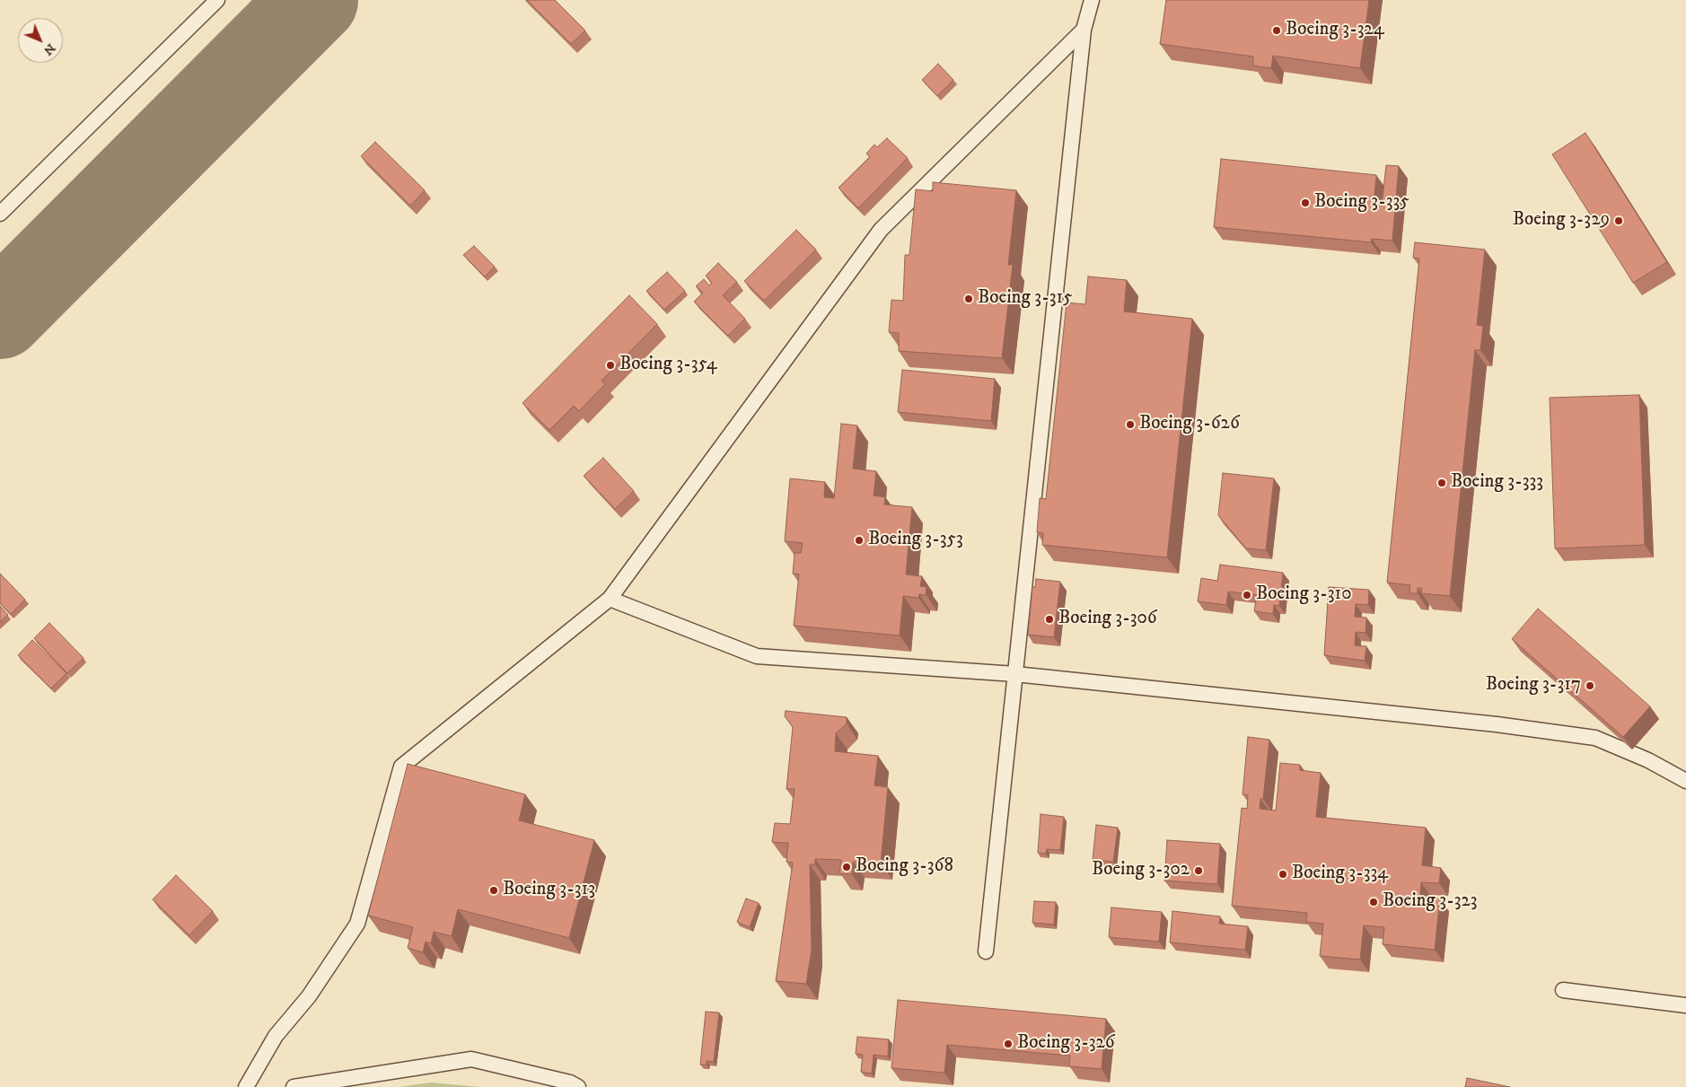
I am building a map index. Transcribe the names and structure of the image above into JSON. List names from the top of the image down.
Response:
{
  "places": [
    "Boeing 3-324",
    "Boeing 3-335",
    "Boeing 3-329",
    "Boeing 3-315",
    "Boeing 3-354",
    "Boeing 3-626",
    "Boeing 3-333",
    "Boeing 3-353",
    "Boeing 3-310",
    "Boeing 3-306",
    "Boeing 3-317",
    "Boeing 3-368",
    "Boeing 3-302",
    "Boeing 3-334",
    "Boeing 3-313",
    "Boeing 3-323",
    "Boeing 3-326"
  ],
  "north": "bottom right"
}
